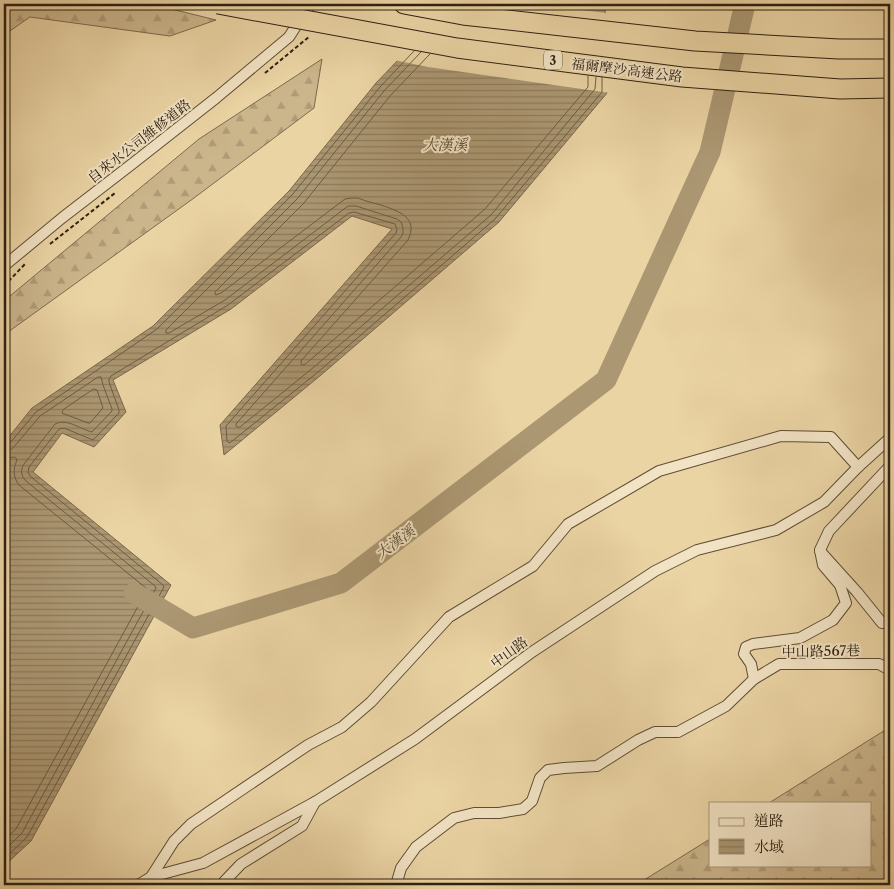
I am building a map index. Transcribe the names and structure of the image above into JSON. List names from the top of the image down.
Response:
{
  "streets": {
    "highway": ["3", "福爾摩沙高速公路"],
    "street": ["自來水公司維修道路", "中山路567巷", "中山路"]
  },
  "water": ["大漢溪"],
  "legend": ["道路", "水域"]
}
